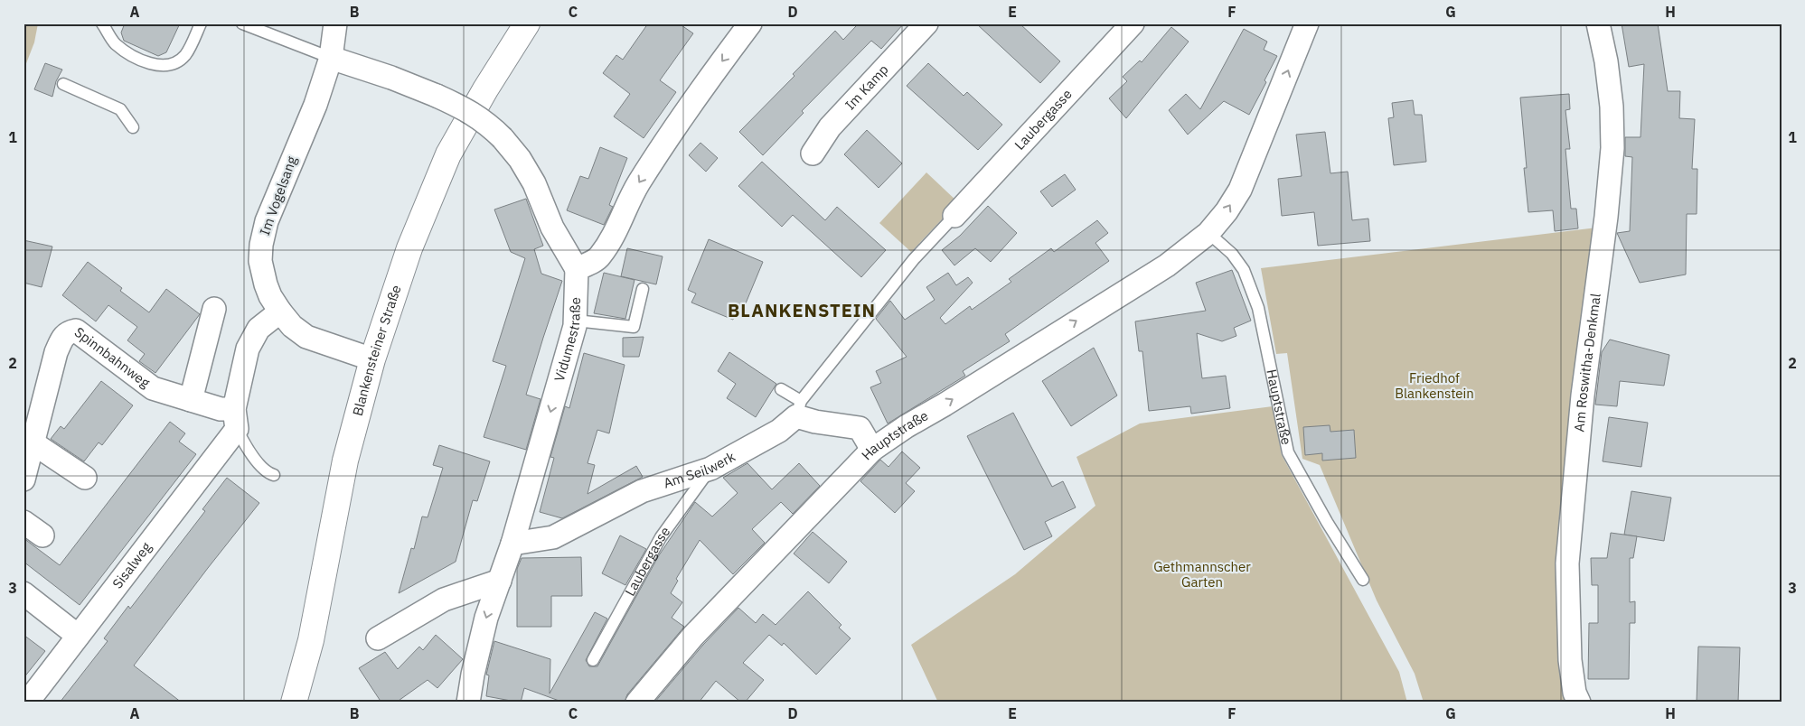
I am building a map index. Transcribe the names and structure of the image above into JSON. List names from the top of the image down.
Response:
{
  "streets": {
    "main road": ["Blankensteiner Straße"],
    "street": [
      "Im Kamp",
      "Laubergasse",
      "Im Vogelsang",
      "Vidumestraße",
      "Spinnbahnweg",
      "Am Roswitha-Denkmal",
      "Hauptstraße",
      "Am Seilwerk",
      "Sisalweg"
    ]
  },
  "crossings": [
    ["Laubergasse", "Am Seilwerk"],
    ["Im Vogelsang", "Blankensteiner Straße"],
    ["Vidumestraße", "Am Seilwerk"],
    ["Spinnbahnweg", "Sisalweg"]
  ],
  "one_way": ["Vidumestraße", "Hauptstraße"],
  "districts": ["BLANKENSTEIN"],
  "parks": ["Friedhof Blankenstein", "Gethmannscher Garten"],
  "grid": {
    "columns": [
      "A",
      "B",
      "C",
      "D",
      "E",
      "F",
      "G",
      "H"
    ],
    "rows": ["1", "2", "3"]
  }
}
